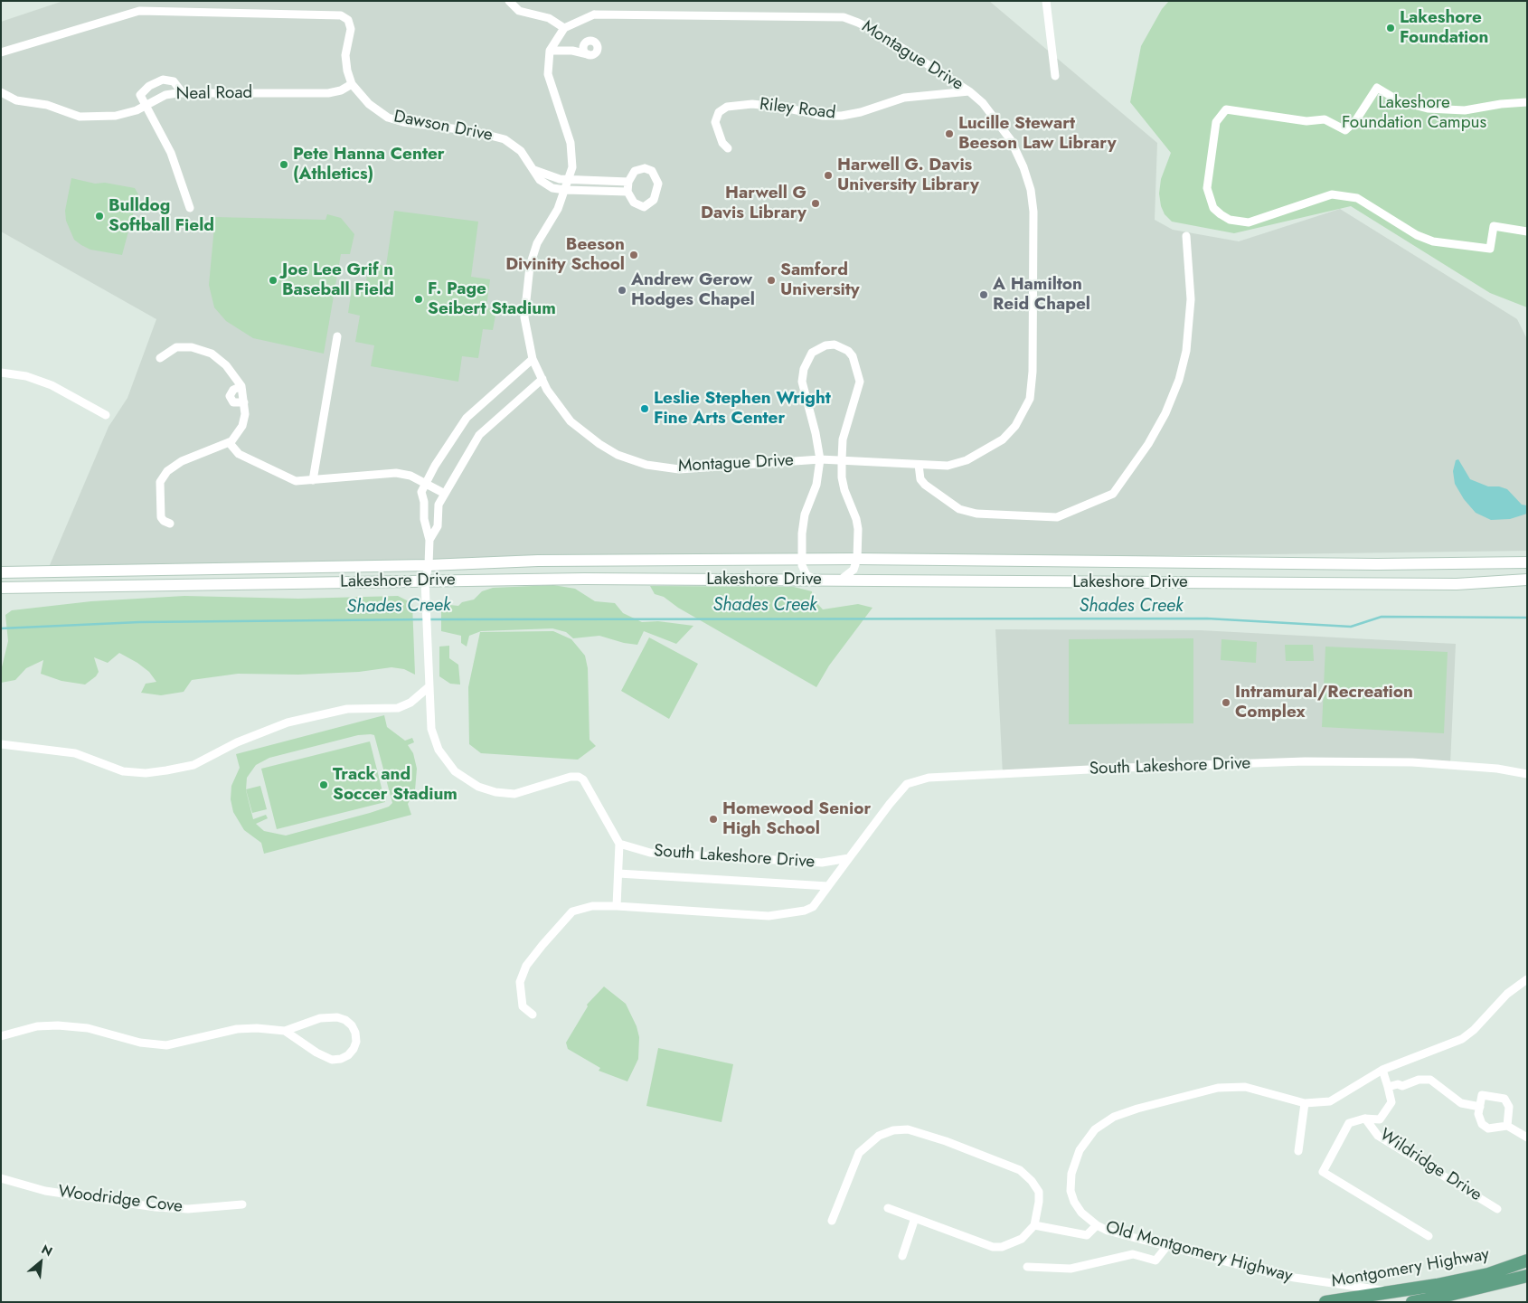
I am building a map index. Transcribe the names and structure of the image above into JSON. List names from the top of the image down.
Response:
{
  "streets": {
    "main road": ["Lakeshore Drive", "Montgomery Highway"],
    "street": [
      "Montague Drive",
      "Neal Road",
      "Riley Road",
      "Dawson Drive",
      "South Lakeshore Drive",
      "Wildridge Drive",
      "Woodridge Cove",
      "Old Montgomery Highway"
    ]
  },
  "crossings": [
    ["Montague Drive", "Riley Road"],
    ["Montague Drive", "Dawson Drive"],
    ["Neal Road", "Dawson Drive"],
    ["Old Montgomery Highway", "Montgomery Highway"]
  ],
  "water": ["Shades Creek"],
  "parks": ["Lakeshore Foundation Campus"],
  "places": [
    "Lakeshore Foundation",
    "Lucille Stewart Beeson Law Library",
    "Pete Hanna Center (Athletics)",
    "Harwell G. Davis University Library",
    "Harwell G Davis Library",
    "Bulldog Softball Field",
    "Beeson Divinity School",
    "Joe Lee Grif n Baseball Field",
    "Samford University",
    "Andrew Gerow Hodges Chapel",
    "A Hamilton Reid Chapel",
    "F. Page Seibert Stadium",
    "Leslie Stephen Wright Fine Arts Center",
    "Intramural/Recreation Complex",
    "Track and Soccer Stadium",
    "Homewood Senior High School"
  ],
  "north": "top right"
}
